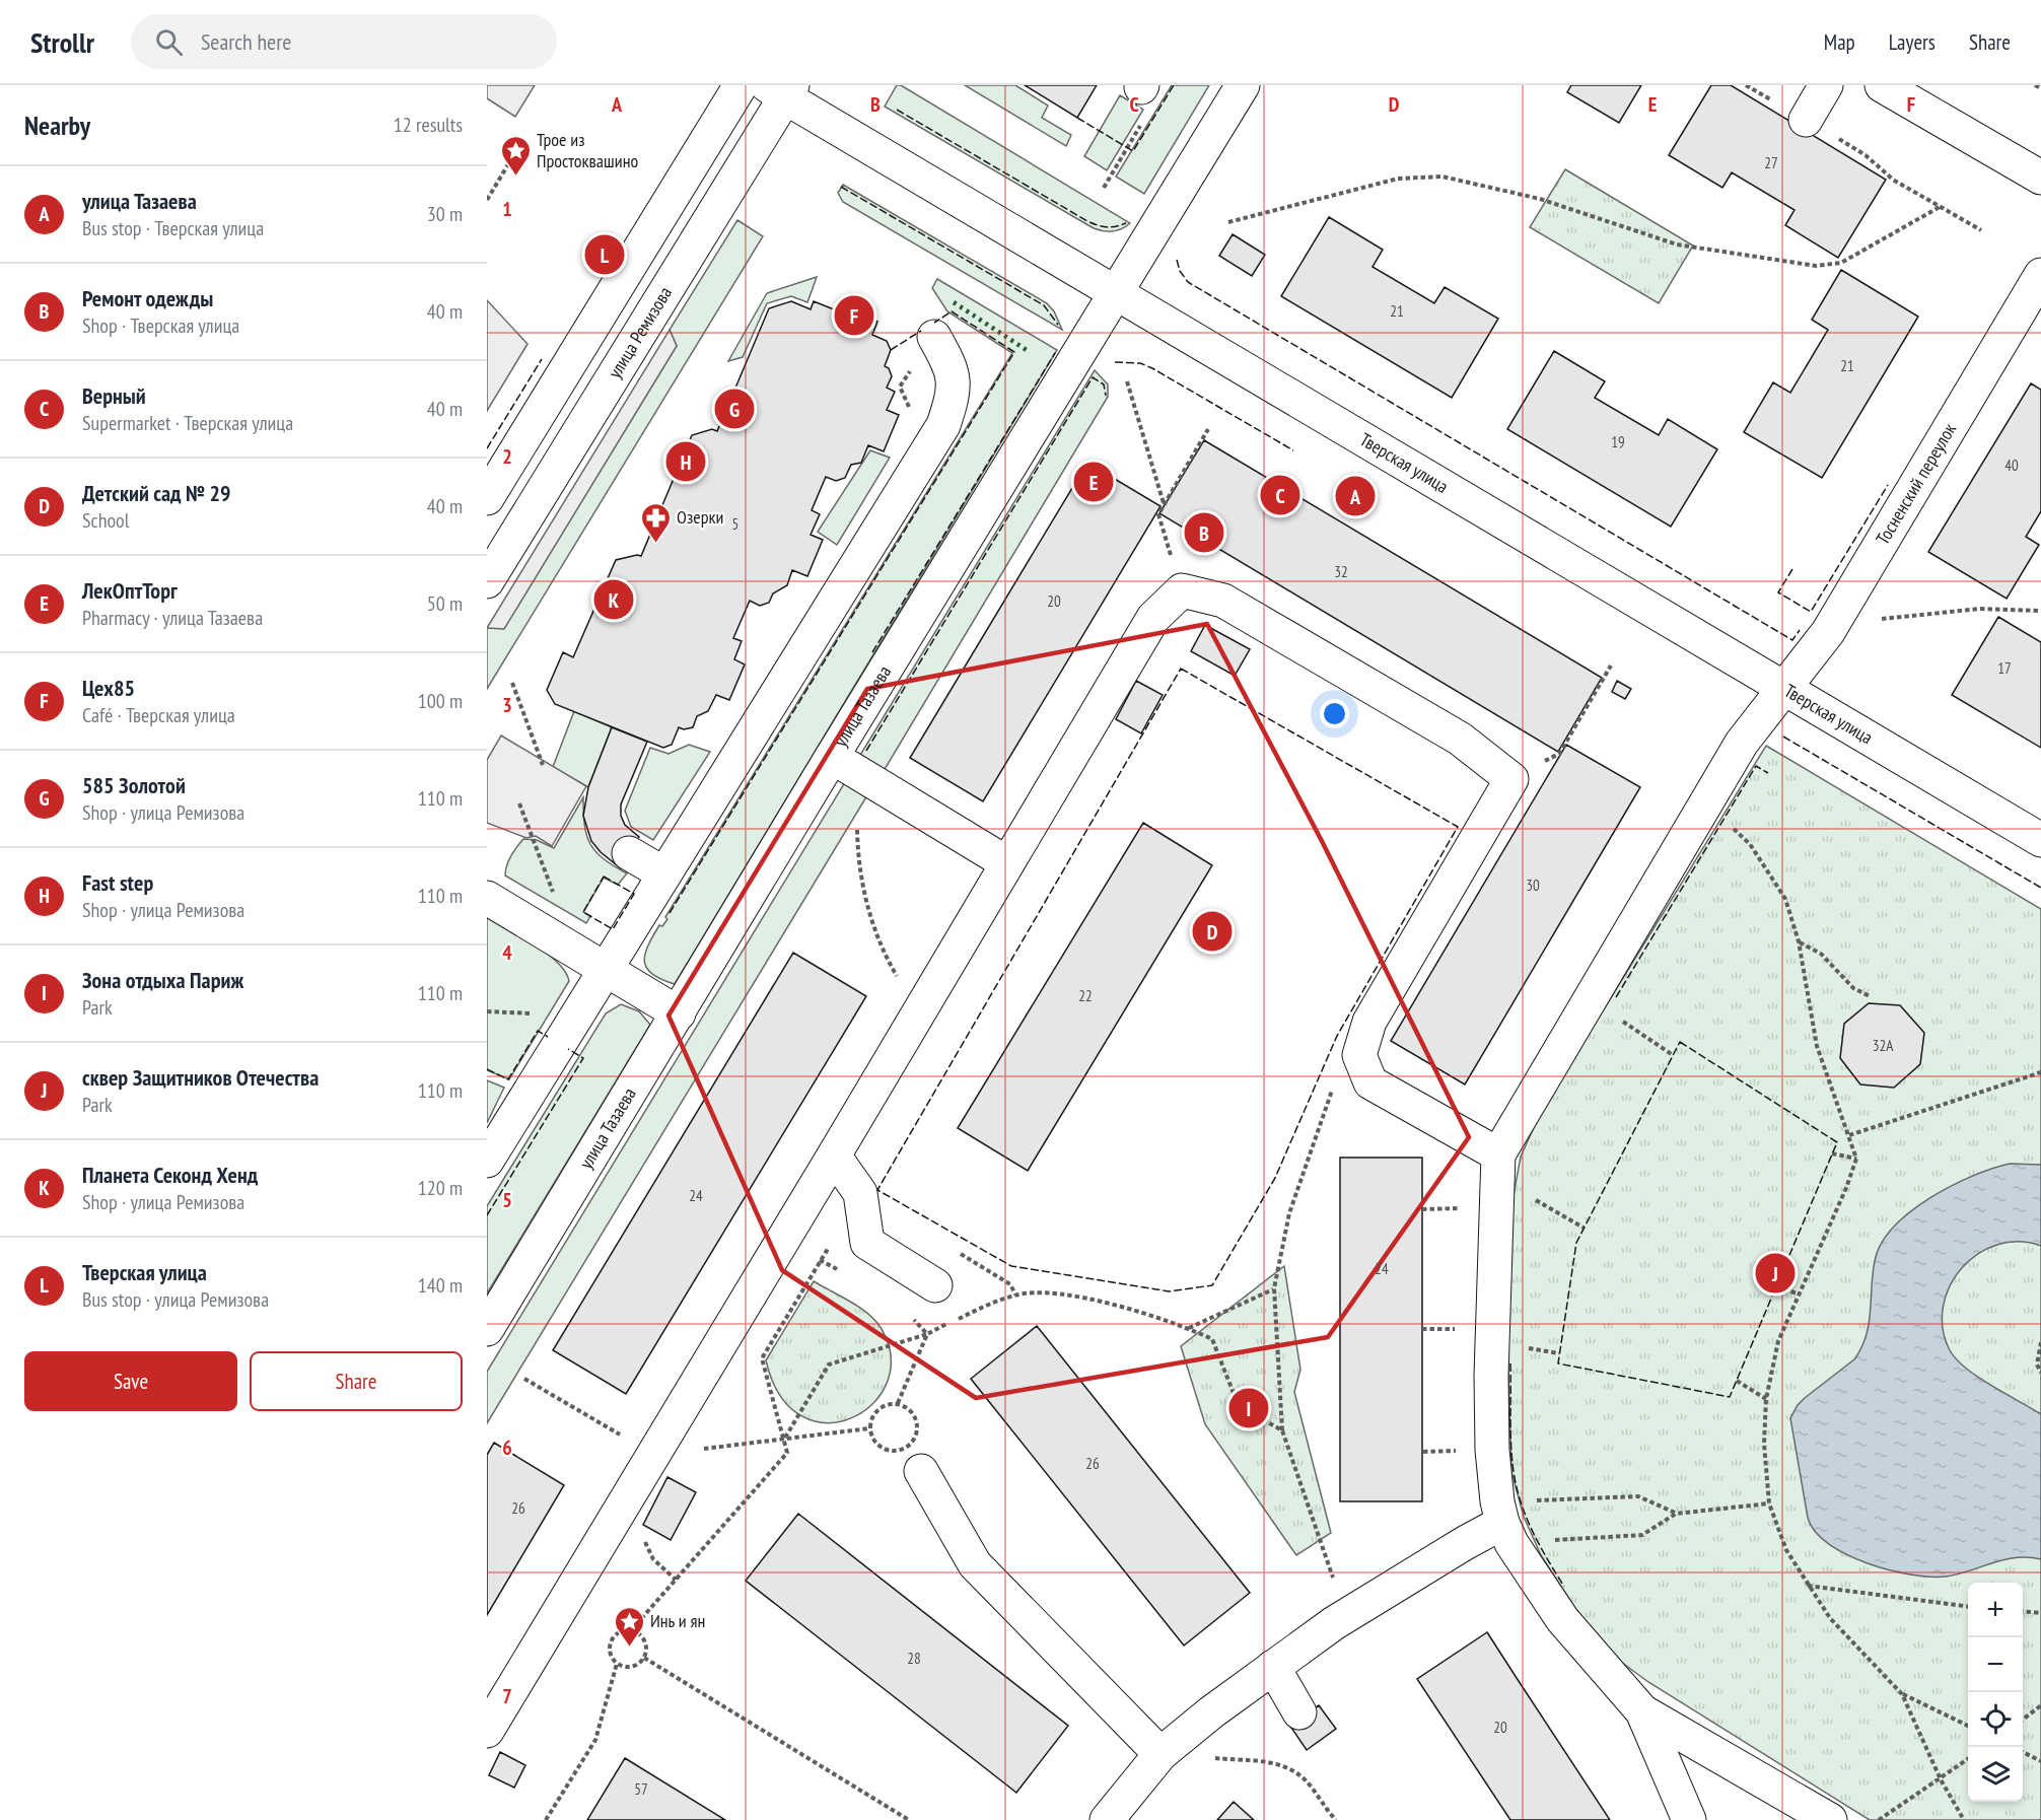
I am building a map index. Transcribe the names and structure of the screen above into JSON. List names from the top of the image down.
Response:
{
  "streets": {
    "street": [
      "улица Ремизова",
      "Тверская улица",
      "Тосненский переулок",
      "улица Тазаева"
    ]
  },
  "crossings": [
    ["улица Ремизова", "Тверская улица"],
    ["Тверская улица", "Тосненский переулок"],
    ["Тверская улица", "улица Тазаева"]
  ],
  "places": {
    "place": ["Трое из Простоквашино", "Инь и ян"],
    "pharmacy": ["Озерки"]
  },
  "house_numbers": [
    "27",
    "21",
    "21",
    "19",
    "40",
    "5",
    "32",
    "20",
    "17",
    "30",
    "22",
    "32А",
    "24",
    "24",
    "26",
    "26",
    "28",
    "20",
    "57"
  ],
  "page": {
    "header": "Strollr",
    "search": "Search here",
    "nav": ["Map", "Layers", "Share"],
    "heading": ["Nearby", "12 results"],
    "list": [
      {
        "mark": "A",
        "name": "улица Тазаева",
        "note": "Bus stop · Тверская улица",
        "value": "30 m"
      },
      {
        "mark": "B",
        "name": "Ремонт одежды",
        "note": "Shop · Тверская улица",
        "value": "40 m"
      },
      {
        "mark": "C",
        "name": "Верный",
        "note": "Supermarket · Тверская улица",
        "value": "40 m"
      },
      {
        "mark": "D",
        "name": "Детский сад № 29",
        "note": "School",
        "value": "40 m"
      },
      {
        "mark": "E",
        "name": "ЛекОптТорг",
        "note": "Pharmacy · улица Тазаева",
        "value": "50 m"
      },
      {
        "mark": "F",
        "name": "Цех85",
        "note": "Café · Тверская улица",
        "value": "100 m"
      },
      {
        "mark": "G",
        "name": "585 Золотой",
        "note": "Shop · улица Ремизова",
        "value": "110 m"
      },
      {
        "mark": "H",
        "name": "Fast step",
        "note": "Shop · улица Ремизова",
        "value": "110 m"
      },
      {
        "mark": "I",
        "name": "Зона отдыха Париж",
        "note": "Park",
        "value": "110 m"
      },
      {
        "mark": "J",
        "name": "сквер Защитников Отечества",
        "note": "Park",
        "value": "110 m"
      },
      {
        "mark": "K",
        "name": "Планета Секонд Хенд",
        "note": "Shop · улица Ремизова",
        "value": "120 m"
      },
      {
        "mark": "L",
        "name": "Тверская улица",
        "note": "Bus stop · улица Ремизова",
        "value": "140 m"
      }
    ],
    "pins": [
      "L",
      "F",
      "G",
      "H",
      "E",
      "C",
      "A",
      "B",
      "K",
      "D",
      "J",
      "I"
    ],
    "buttons": ["Save", "Share"],
    "map_buttons": ["+", "−"]
  },
  "grid": {
    "columns": [
      "A",
      "B",
      "C",
      "D",
      "E",
      "F"
    ],
    "rows": [
      "1",
      "2",
      "3",
      "4",
      "5",
      "6",
      "7"
    ]
  }
}
